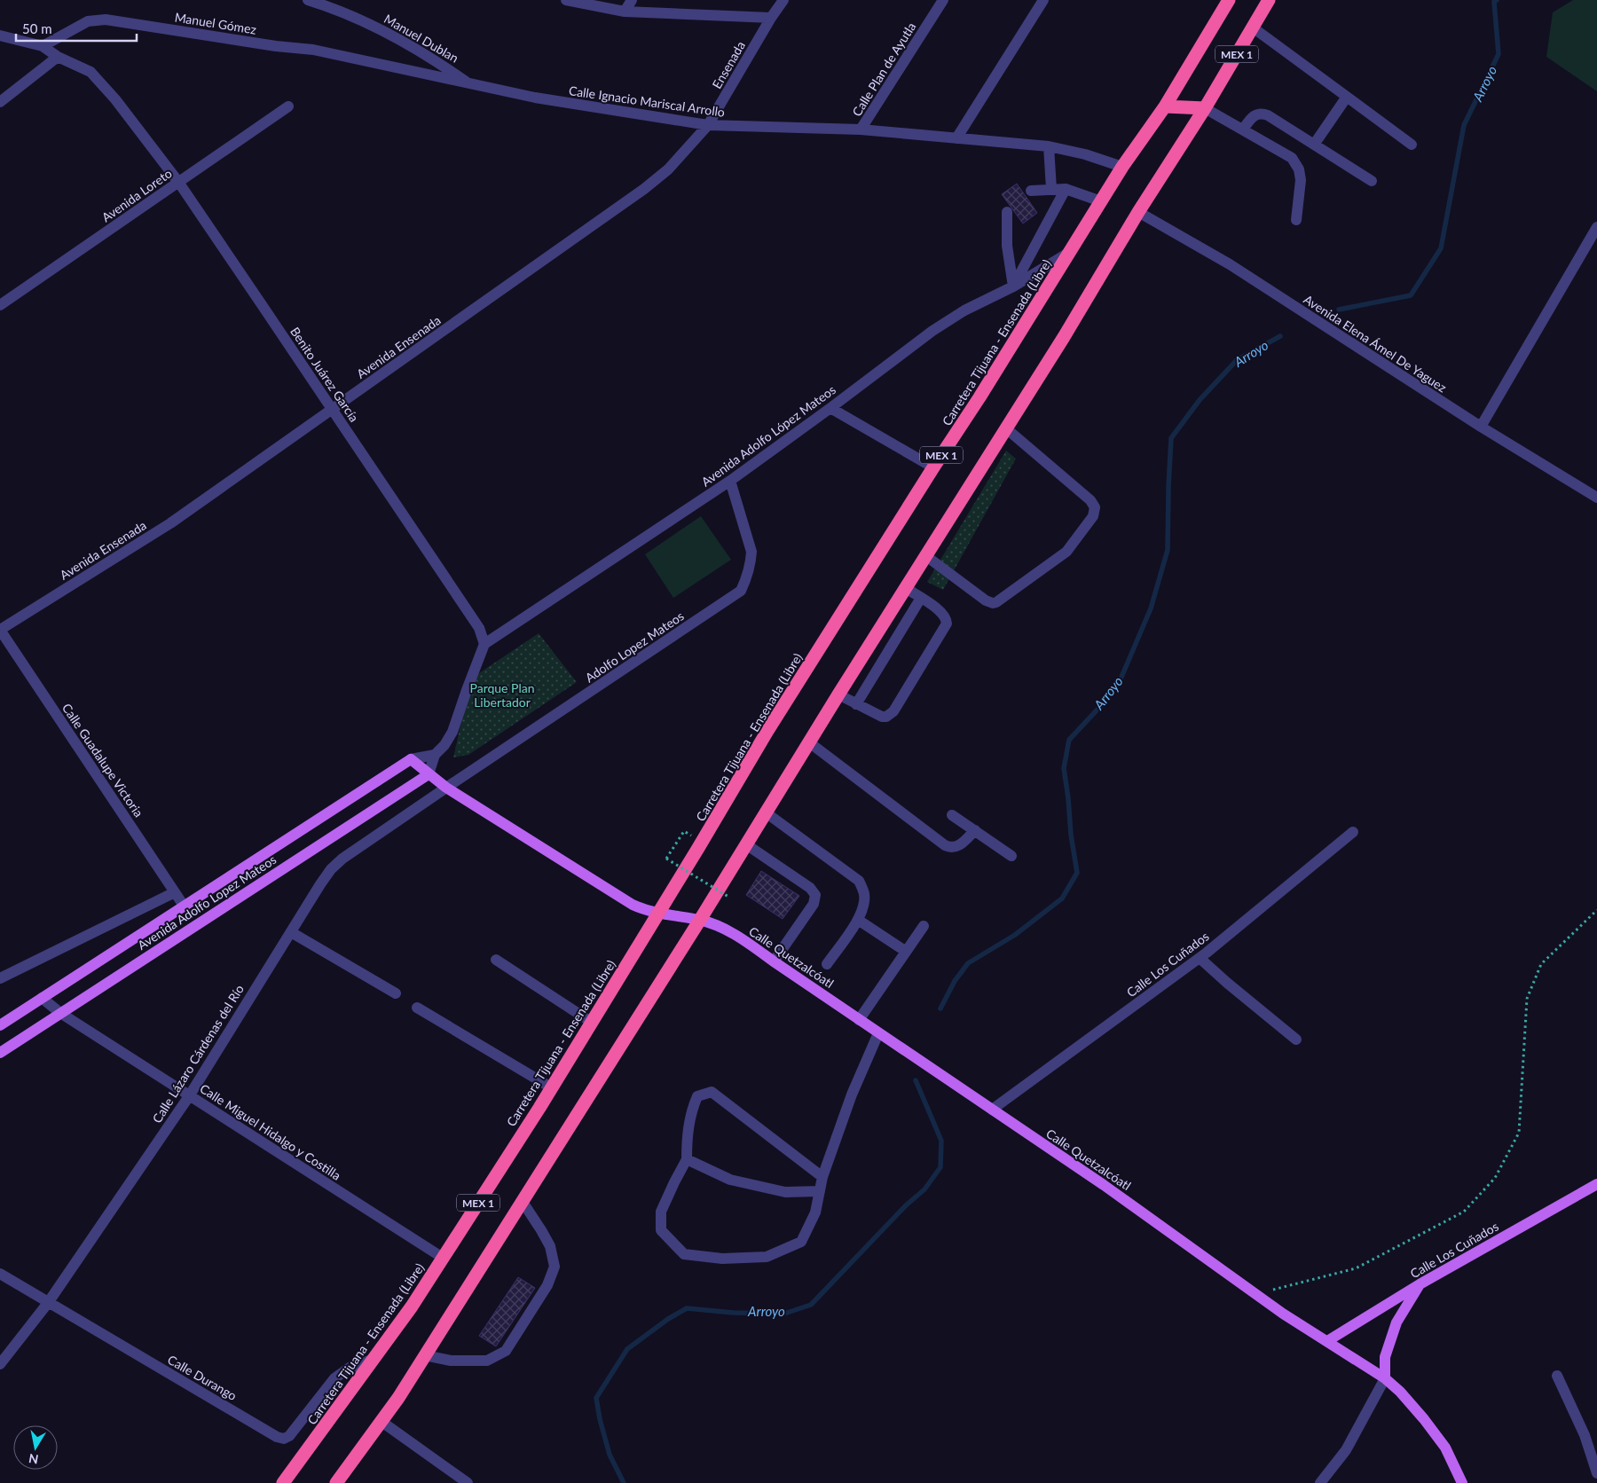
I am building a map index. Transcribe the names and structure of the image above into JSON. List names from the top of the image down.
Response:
{
  "streets": {
    "highway": ["MEX 1", "Carretera Tijuana - Ensenada (Libre)"],
    "main road": ["Avenida Adolfo Lopez Mateos", "Calle Quetzalcóatl", "Calle Los Cuñados"],
    "street": [
      "Manuel Gómez",
      "Manuel Dublan",
      "Ensenada",
      "Calle Plan de Ayutla",
      "Calle Ignacio Mariscal Arrollo",
      "Avenida Loreto",
      "Avenida Elena Ámel De Yaguez",
      "Avenida Ensenada",
      "Benito Juárez García",
      "Avenida Adolfo López Mateos",
      "Adolfo Lopez Mateos",
      "Calle Guadalupe Victoria",
      "Calle Lázaro Cárdenas del Río",
      "Calle Miguel Hidalgo y Costilla",
      "Calle Durango"
    ]
  },
  "crossings": [
    ["Manuel Gómez", "Calle Ignacio Mariscal Arrollo"],
    ["Manuel Gómez", "Benito Juárez García"],
    ["Manuel Dublan", "Calle Ignacio Mariscal Arrollo"],
    ["MEX 1", "Avenida Elena Ámel De Yaguez"],
    ["MEX 1", "Calle Quetzalcóatl"],
    ["Ensenada", "Calle Ignacio Mariscal Arrollo"],
    ["Ensenada", "Avenida Ensenada"],
    ["Calle Plan de Ayutla", "Calle Ignacio Mariscal Arrollo"],
    ["Calle Ignacio Mariscal Arrollo", "Carretera Tijuana - Ensenada (Libre)"],
    ["Calle Ignacio Mariscal Arrollo", "Avenida Ensenada"],
    ["Avenida Loreto", "Benito Juárez García"],
    ["Carretera Tijuana - Ensenada (Libre)", "Avenida Adolfo López Mateos"],
    ["Carretera Tijuana - Ensenada (Libre)", "Calle Quetzalcóatl"],
    ["Carretera Tijuana - Ensenada (Libre)", "Calle Miguel Hidalgo y Costilla"],
    ["Carretera Tijuana - Ensenada (Libre)", "Calle Durango"],
    ["Avenida Ensenada", "Benito Juárez García"],
    ["Avenida Ensenada", "Calle Guadalupe Victoria"],
    ["Benito Juárez García", "Avenida Adolfo López Mateos"],
    ["Avenida Adolfo López Mateos", "Adolfo Lopez Mateos"],
    ["Adolfo Lopez Mateos", "Calle Lázaro Cárdenas del Río"],
    ["Calle Guadalupe Victoria", "Avenida Adolfo Lopez Mateos"],
    ["Avenida Adolfo Lopez Mateos", "Calle Miguel Hidalgo y Costilla"],
    ["Calle Quetzalcóatl", "Calle Los Cuñados"],
    ["Calle Lázaro Cárdenas del Río", "Calle Miguel Hidalgo y Costilla"],
    ["Calle Lázaro Cárdenas del Río", "Calle Durango"]
  ],
  "water": ["Arroyo"],
  "parks": ["Parque Plan Libertador"],
  "scale_bar": "50 m",
  "north": "bottom"
}
